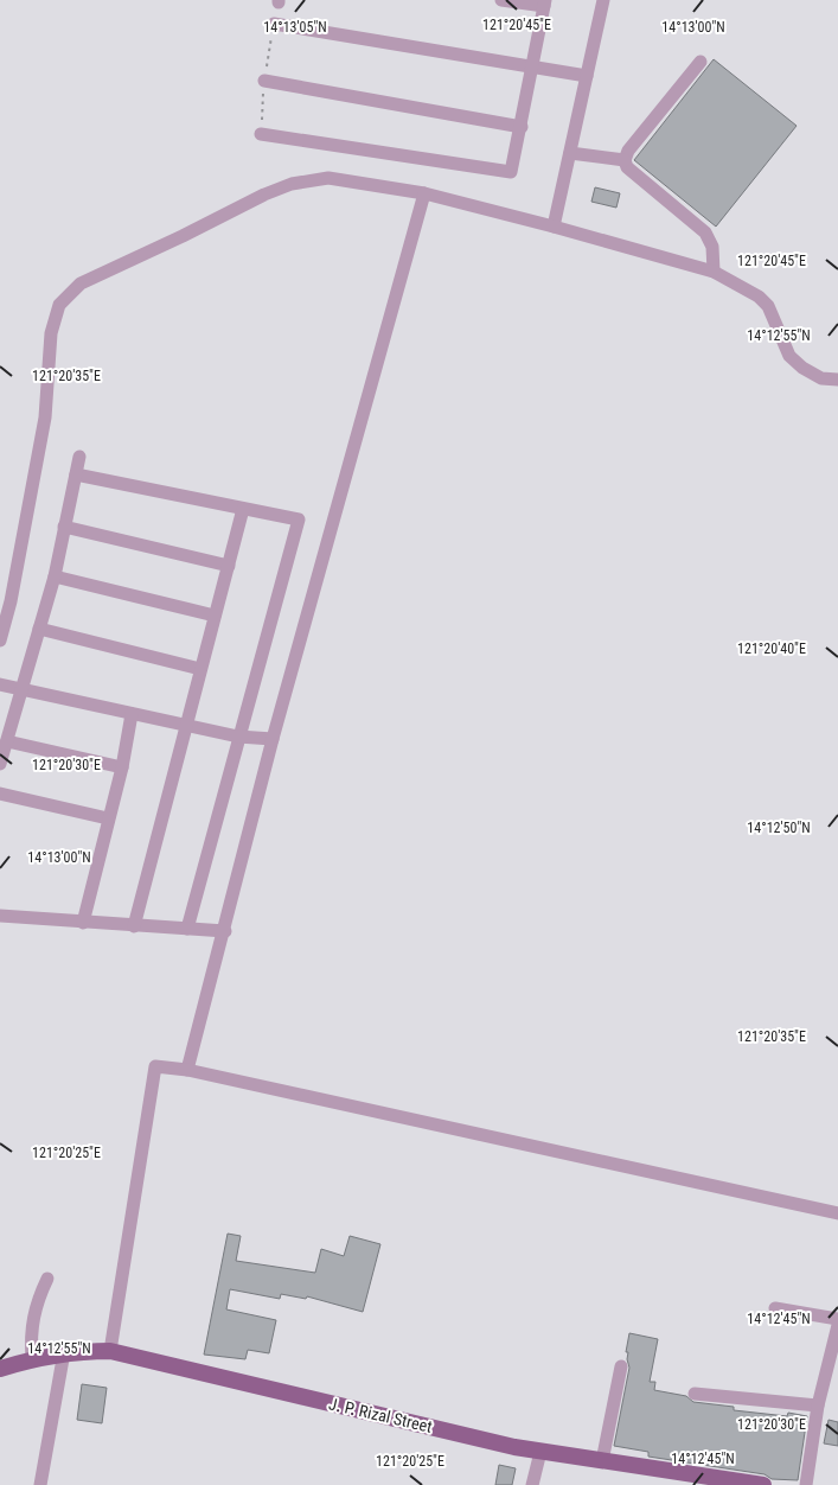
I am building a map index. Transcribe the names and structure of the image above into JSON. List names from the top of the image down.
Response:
{
  "streets": {
    "main road": ["J. P. Rizal Street"]
  },
  "coordinates": [
    "121°20'45\"E",
    "14°13'05\"N",
    "14°13'00\"N",
    "14°12'55\"N",
    "121°20'35\"E",
    "121°20'40\"E",
    "121°20'30\"E",
    "14°12'50\"N",
    "121°20'25\"E",
    "14°12'45\"N"
  ]
}
